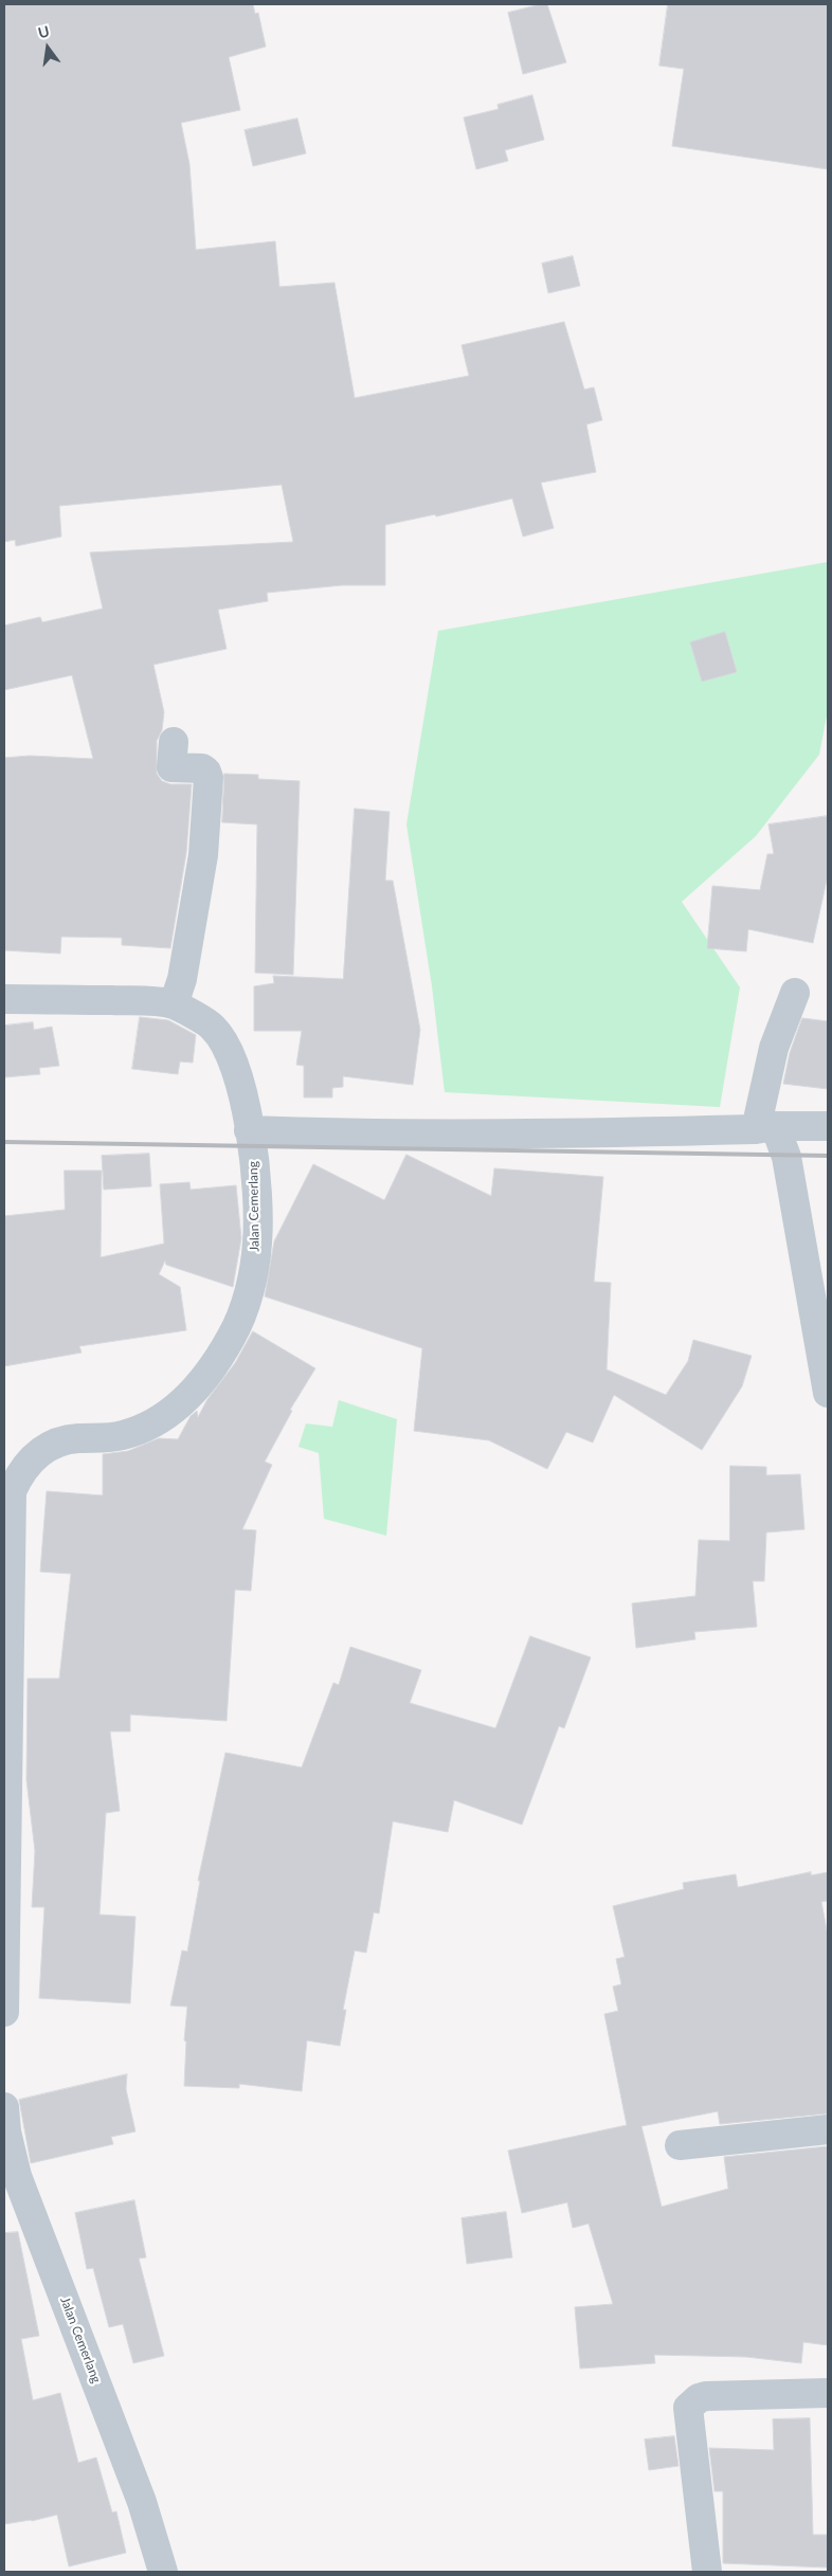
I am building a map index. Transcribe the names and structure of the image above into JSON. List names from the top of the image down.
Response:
{
  "streets": {
    "street": ["Jalan Cemerlang"]
  },
  "north": "top"
}
